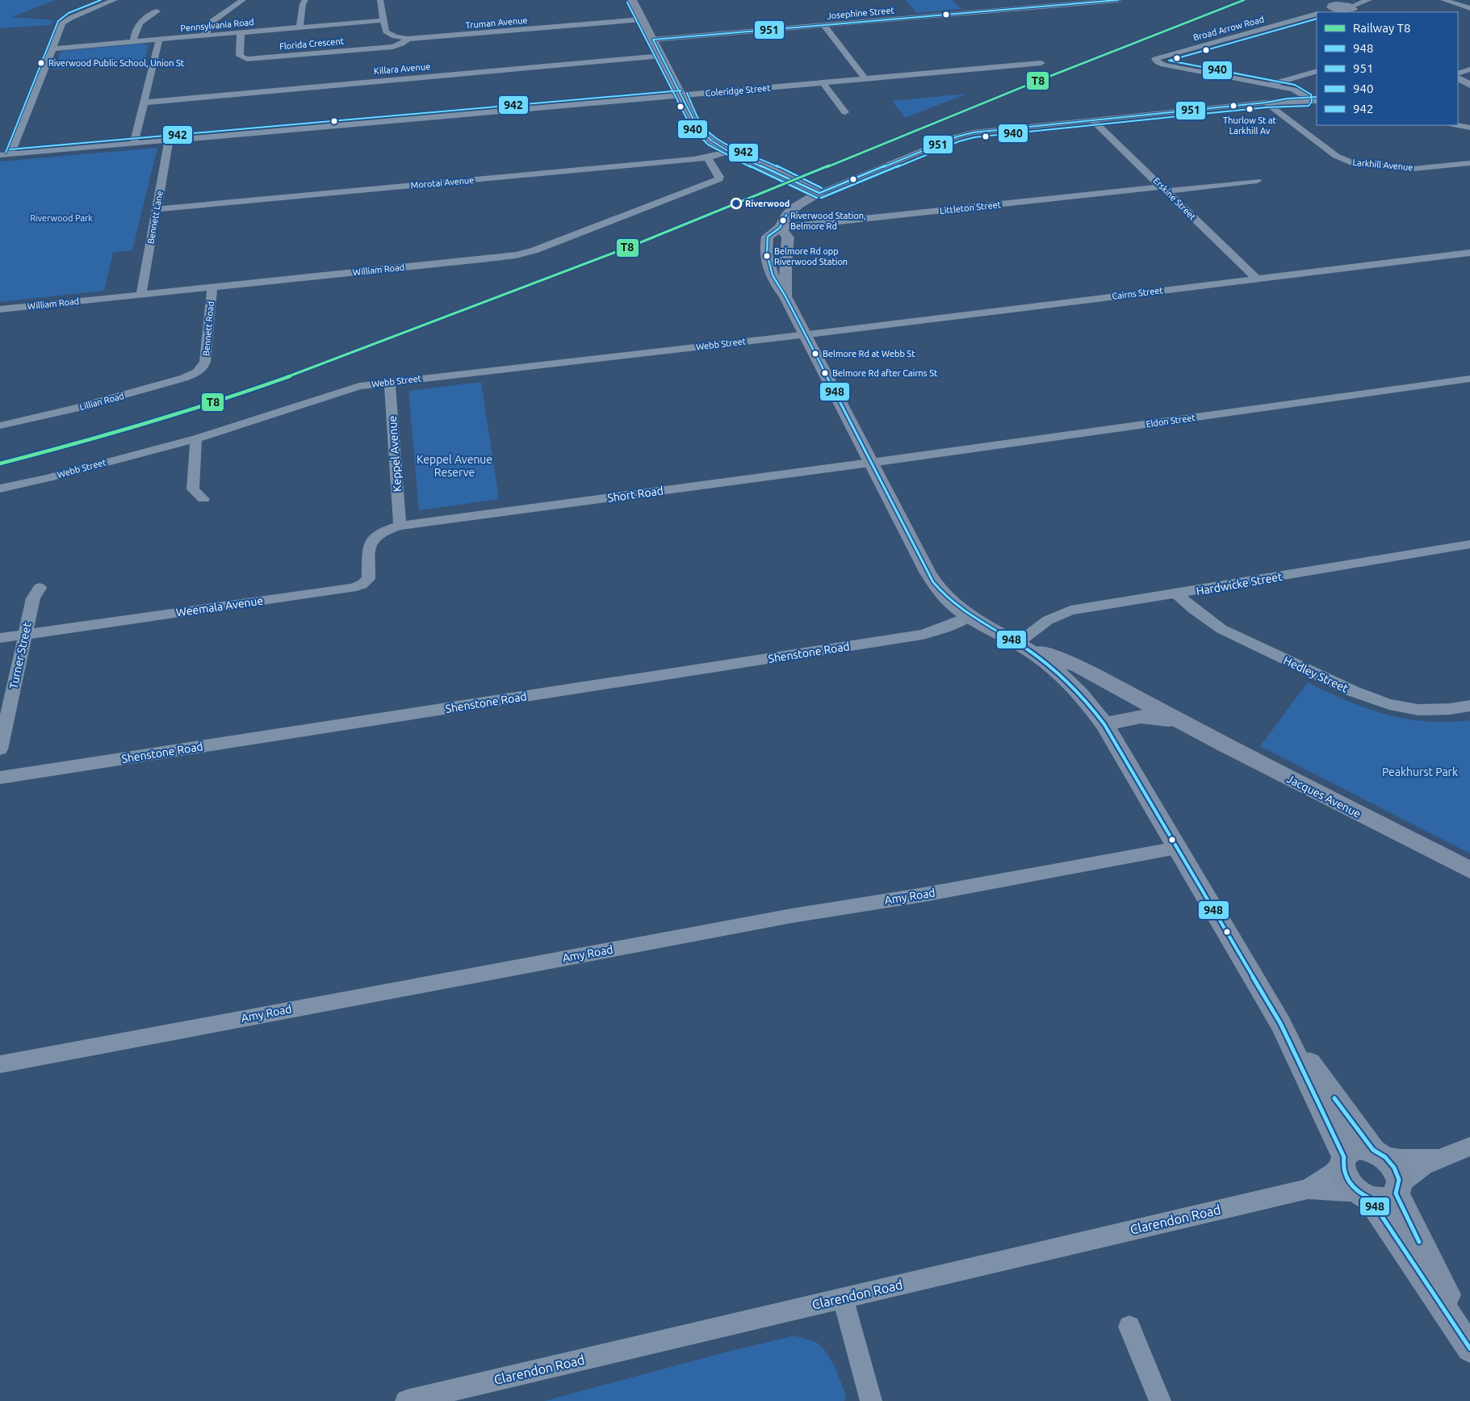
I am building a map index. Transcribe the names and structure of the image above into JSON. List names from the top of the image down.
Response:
{
  "streets": {
    "main road": ["Jacques Avenue"],
    "street": [
      "Josephine Street",
      "Truman Avenue",
      "Pennsylvania Road",
      "Broad Arrow Road",
      "Florida Crescent",
      "Killara Avenue",
      "Coleridge Street",
      "Larkhill Avenue",
      "Morotai Avenue",
      "Erskine Street",
      "Littleton Street",
      "Bennett Lane",
      "William Road",
      "Cairns Street",
      "Bennett Road",
      "Webb Street",
      "Lillian Road",
      "Eldon Street",
      "Keppel Avenue",
      "Short Road",
      "Hardwicke Street",
      "Weemala Avenue",
      "Shenstone Road",
      "Turner Street",
      "Hedley Street",
      "Amy Road",
      "Clarendon Road"
    ]
  },
  "crossings": [
    ["Truman Avenue", "Pennsylvania Road"],
    ["Truman Avenue", "Florida Crescent"],
    ["Pennsylvania Road", "Florida Crescent"],
    ["Coleridge Street", "Bennett Lane"],
    ["Morotai Avenue", "Bennett Lane"],
    ["Morotai Avenue", "William Road"],
    ["Erskine Street", "Littleton Street"],
    ["Erskine Street", "Cairns Street"],
    ["Bennett Lane", "William Road"],
    ["William Road", "Bennett Road"],
    ["Cairns Street", "Webb Street"],
    ["Bennett Road", "Lillian Road"],
    ["Webb Street", "Keppel Avenue"],
    ["Eldon Street", "Short Road"],
    ["Keppel Avenue", "Short Road"],
    ["Keppel Avenue", "Weemala Avenue"],
    ["Short Road", "Weemala Avenue"],
    ["Hardwicke Street", "Hedley Street"],
    ["Hardwicke Street", "Jacques Avenue"],
    ["Weemala Avenue", "Turner Street"]
  ],
  "parks": ["Riverwood Park", "Keppel Avenue Reserve", "Peakhurst Park"],
  "places": [
    "Riverwood Public School, Union St",
    "Thurlow St at Larkhill Av",
    "Riverwood",
    "Riverwood Station, Belmore Rd",
    "Belmore Rd opp Riverwood Station",
    "Belmore Rd at Webb St",
    "Belmore Rd after Cairns St"
  ],
  "lines": [
    "rail line T8",
    "transit line 951",
    "transit line 942",
    "transit line 940",
    "transit line 948"
  ],
  "legend": [
    "Railway T8",
    "948",
    "951",
    "940",
    "942"
  ]
}
